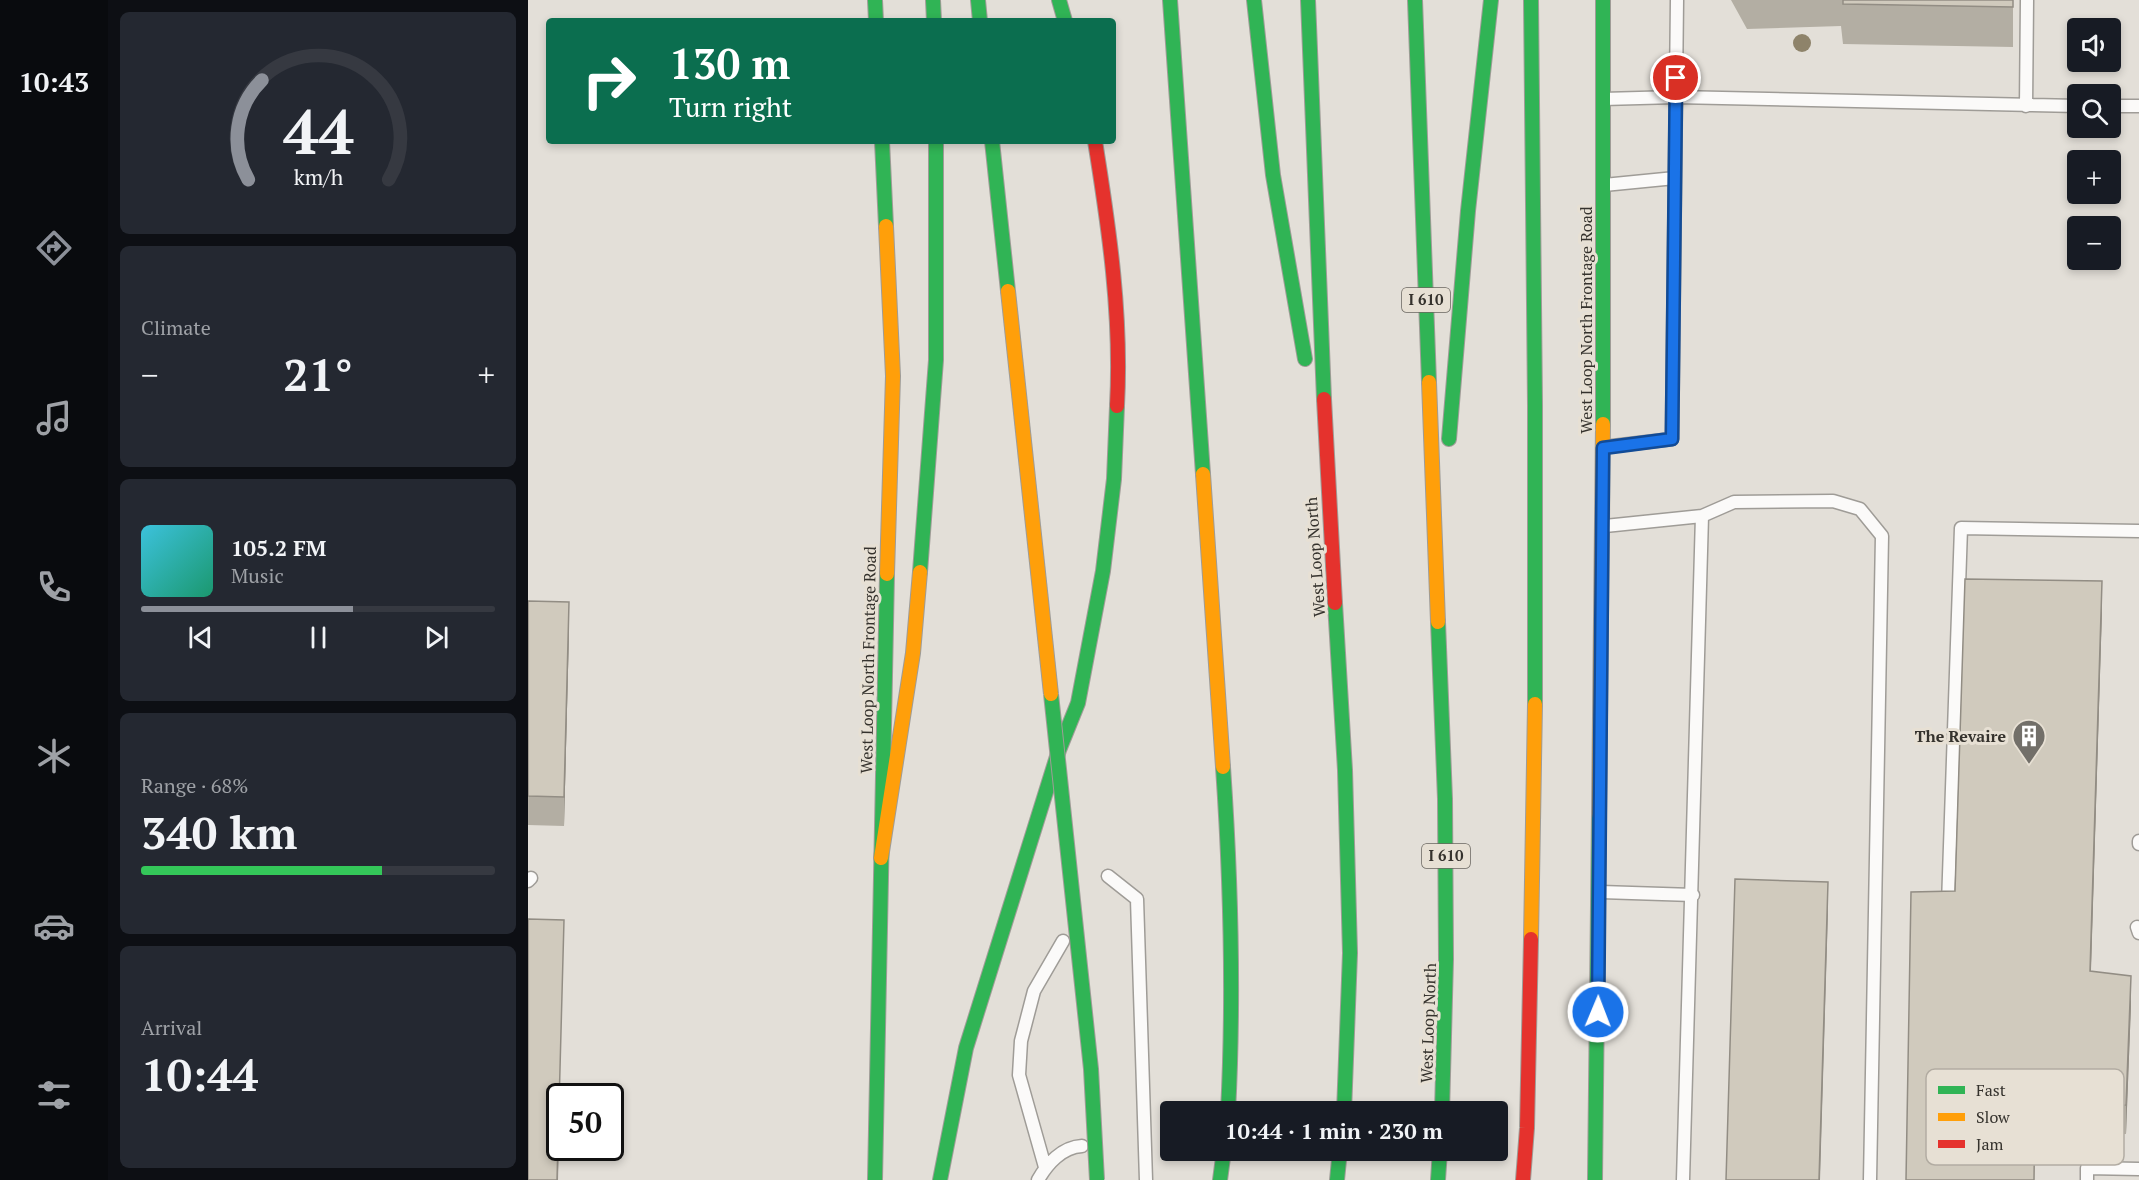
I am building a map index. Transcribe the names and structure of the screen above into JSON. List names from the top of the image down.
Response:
{
  "streets": {
    "main road": ["I 610", "West Loop North Frontage Road", "West Loop North"]
  },
  "places": {
    "building": ["The Revaire"]
  },
  "legend": ["Fast", "Slow", "Jam"],
  "page": {
    "tabs": "10:43",
    "map_buttons": ["+", "−"],
    "turn": ["130 m", "Turn right"],
    "tile": [
      "Climate",
      ["Range · 68%", "340 km"],
      ["Arrival", "10:44"]
    ],
    "heat": ["−", "21°", "+"],
    "song": ["105.2 FM", "Music"],
    "limit": "50",
    "trip": "10:44 · 1 min · 230 m",
    "gauge": ["44", "km/h"]
  }
}
